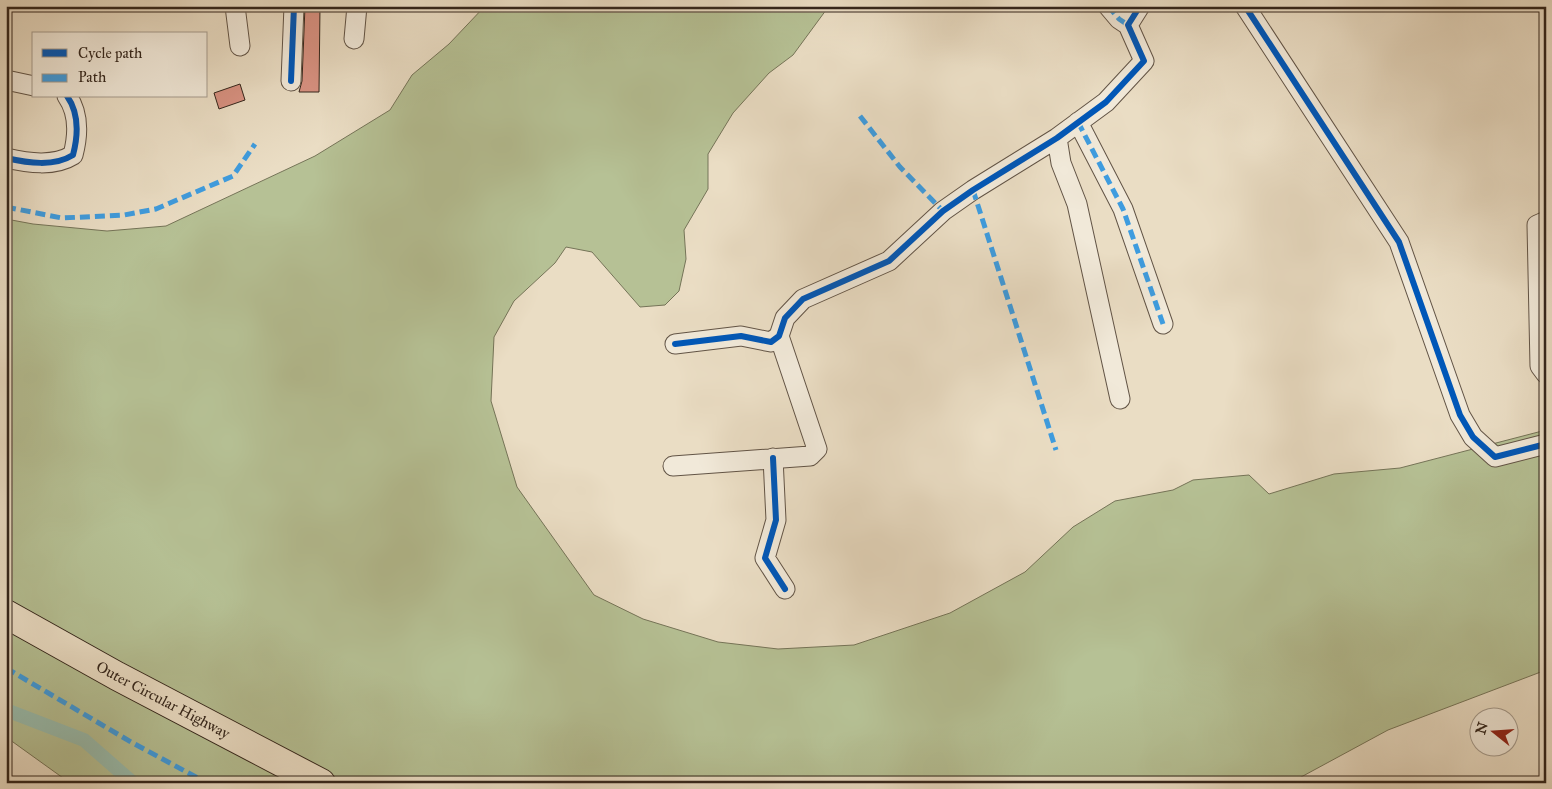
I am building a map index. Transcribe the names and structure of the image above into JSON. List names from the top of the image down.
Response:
{
  "streets": {
    "highway": ["Outer Circular Highway"]
  },
  "legend": ["Cycle path", "Path"],
  "north": "left"
}
